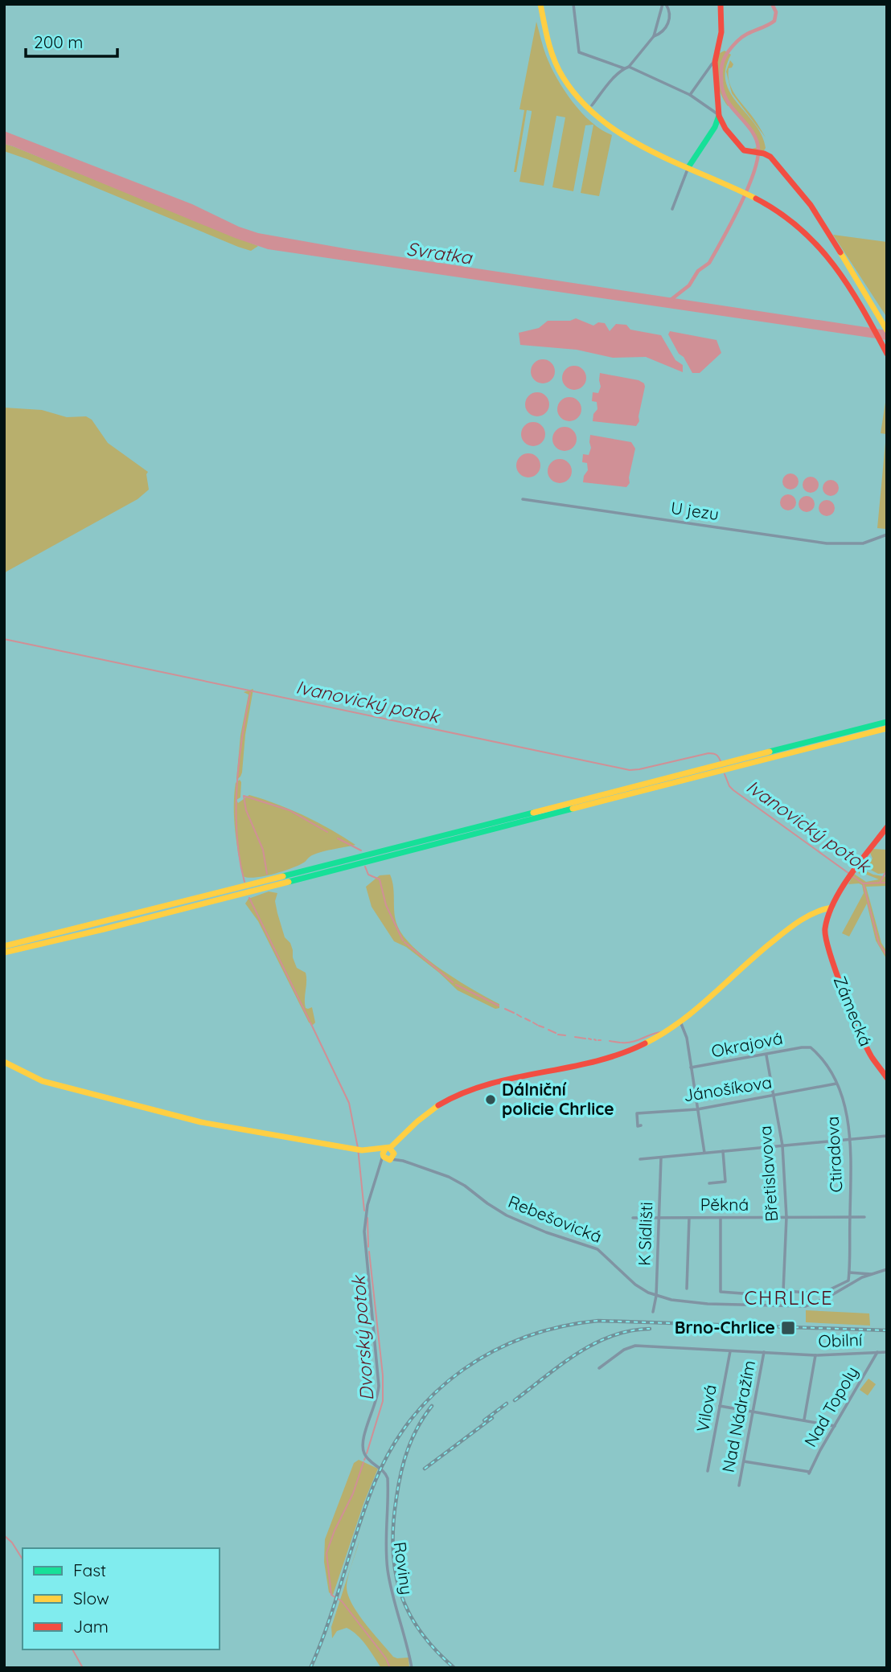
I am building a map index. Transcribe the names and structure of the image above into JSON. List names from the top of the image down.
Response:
{
  "streets": {
    "main road": ["Zámecká"],
    "street": [
      "U jezu",
      "Okrajová",
      "Jánošíkova",
      "Ctiradova",
      "Břetislavova",
      "Pěkná",
      "Rebešovická",
      "K Sídlišti",
      "Obilní",
      "Nad Topoly",
      "Vilová",
      "Nad Nádražím",
      "Roviny"
    ]
  },
  "crossings": [
    ["Okrajová", "Ctiradova"],
    ["Okrajová", "Břetislavova"],
    ["Jánošíkova", "Ctiradova"],
    ["Jánošíkova", "Břetislavova"],
    ["Ctiradova", "Pěkná"],
    ["Břetislavova", "Pěkná"],
    ["Pěkná", "K Sídlišti"],
    ["Rebešovická", "K Sídlišti"],
    ["Rebešovická", "Roviny"],
    ["Obilní", "Nad Topoly"],
    ["Obilní", "Vilová"],
    ["Obilní", "Nad Nádražím"],
    ["Nad Topoly", "Nad Nádražím"]
  ],
  "districts": ["CHRLICE"],
  "water": ["Svratka", "Ivanovický potok", "Dvorský potok"],
  "places": {
    "other": ["Dálniční policie Chrlice"],
    "transit": ["Brno-Chrlice"]
  },
  "legend": ["Fast", "Slow", "Jam"],
  "scale_bar": "200 m"
}
